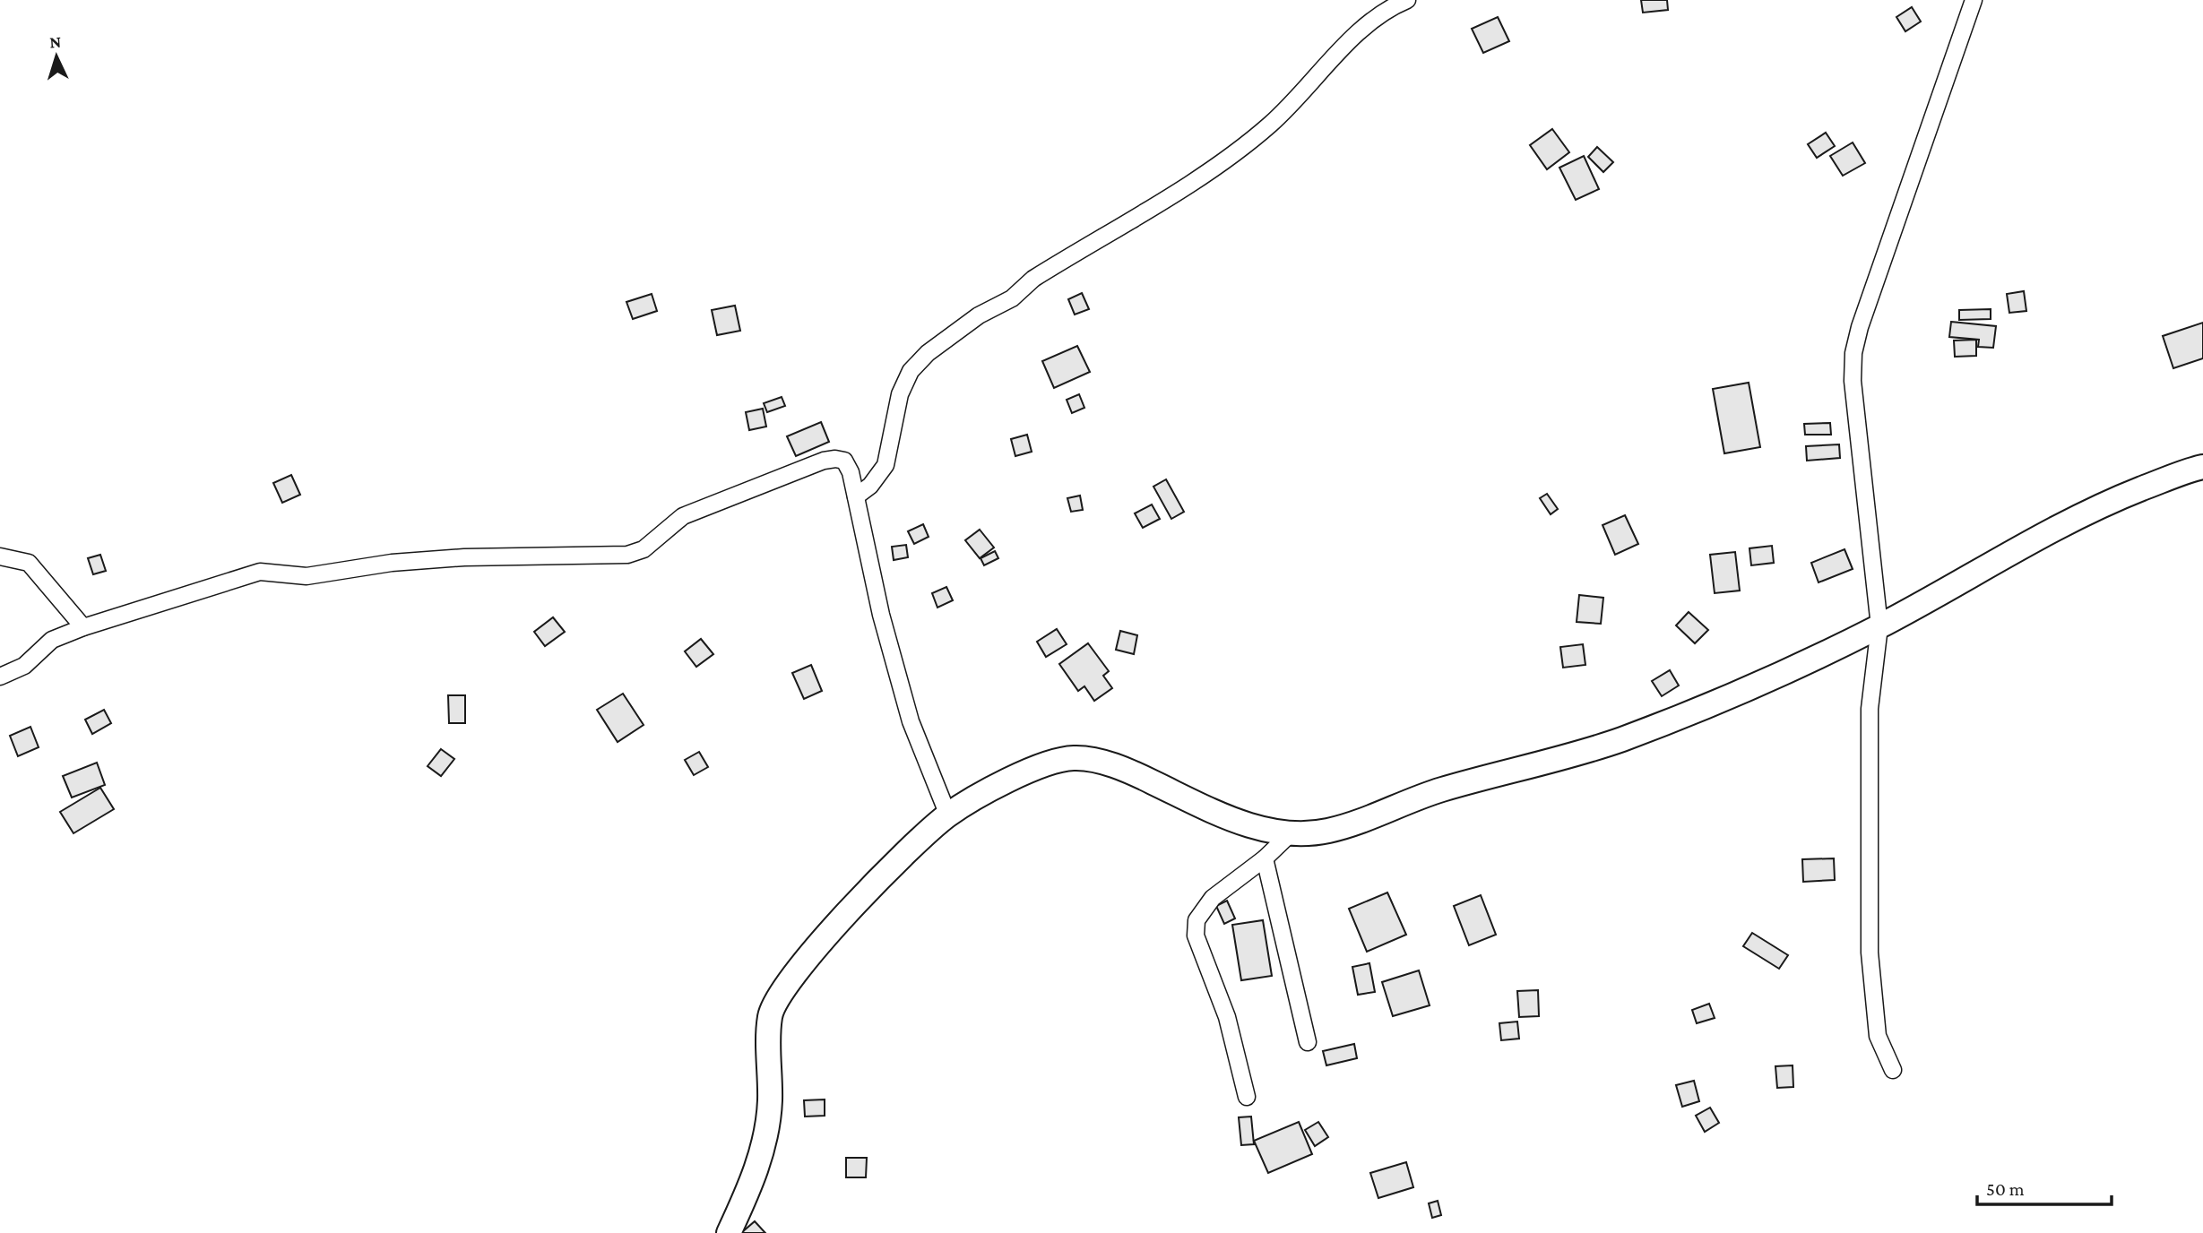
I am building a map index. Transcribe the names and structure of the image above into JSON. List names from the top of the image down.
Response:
{
  "scale_bar": "50 m",
  "north": "top"
}
